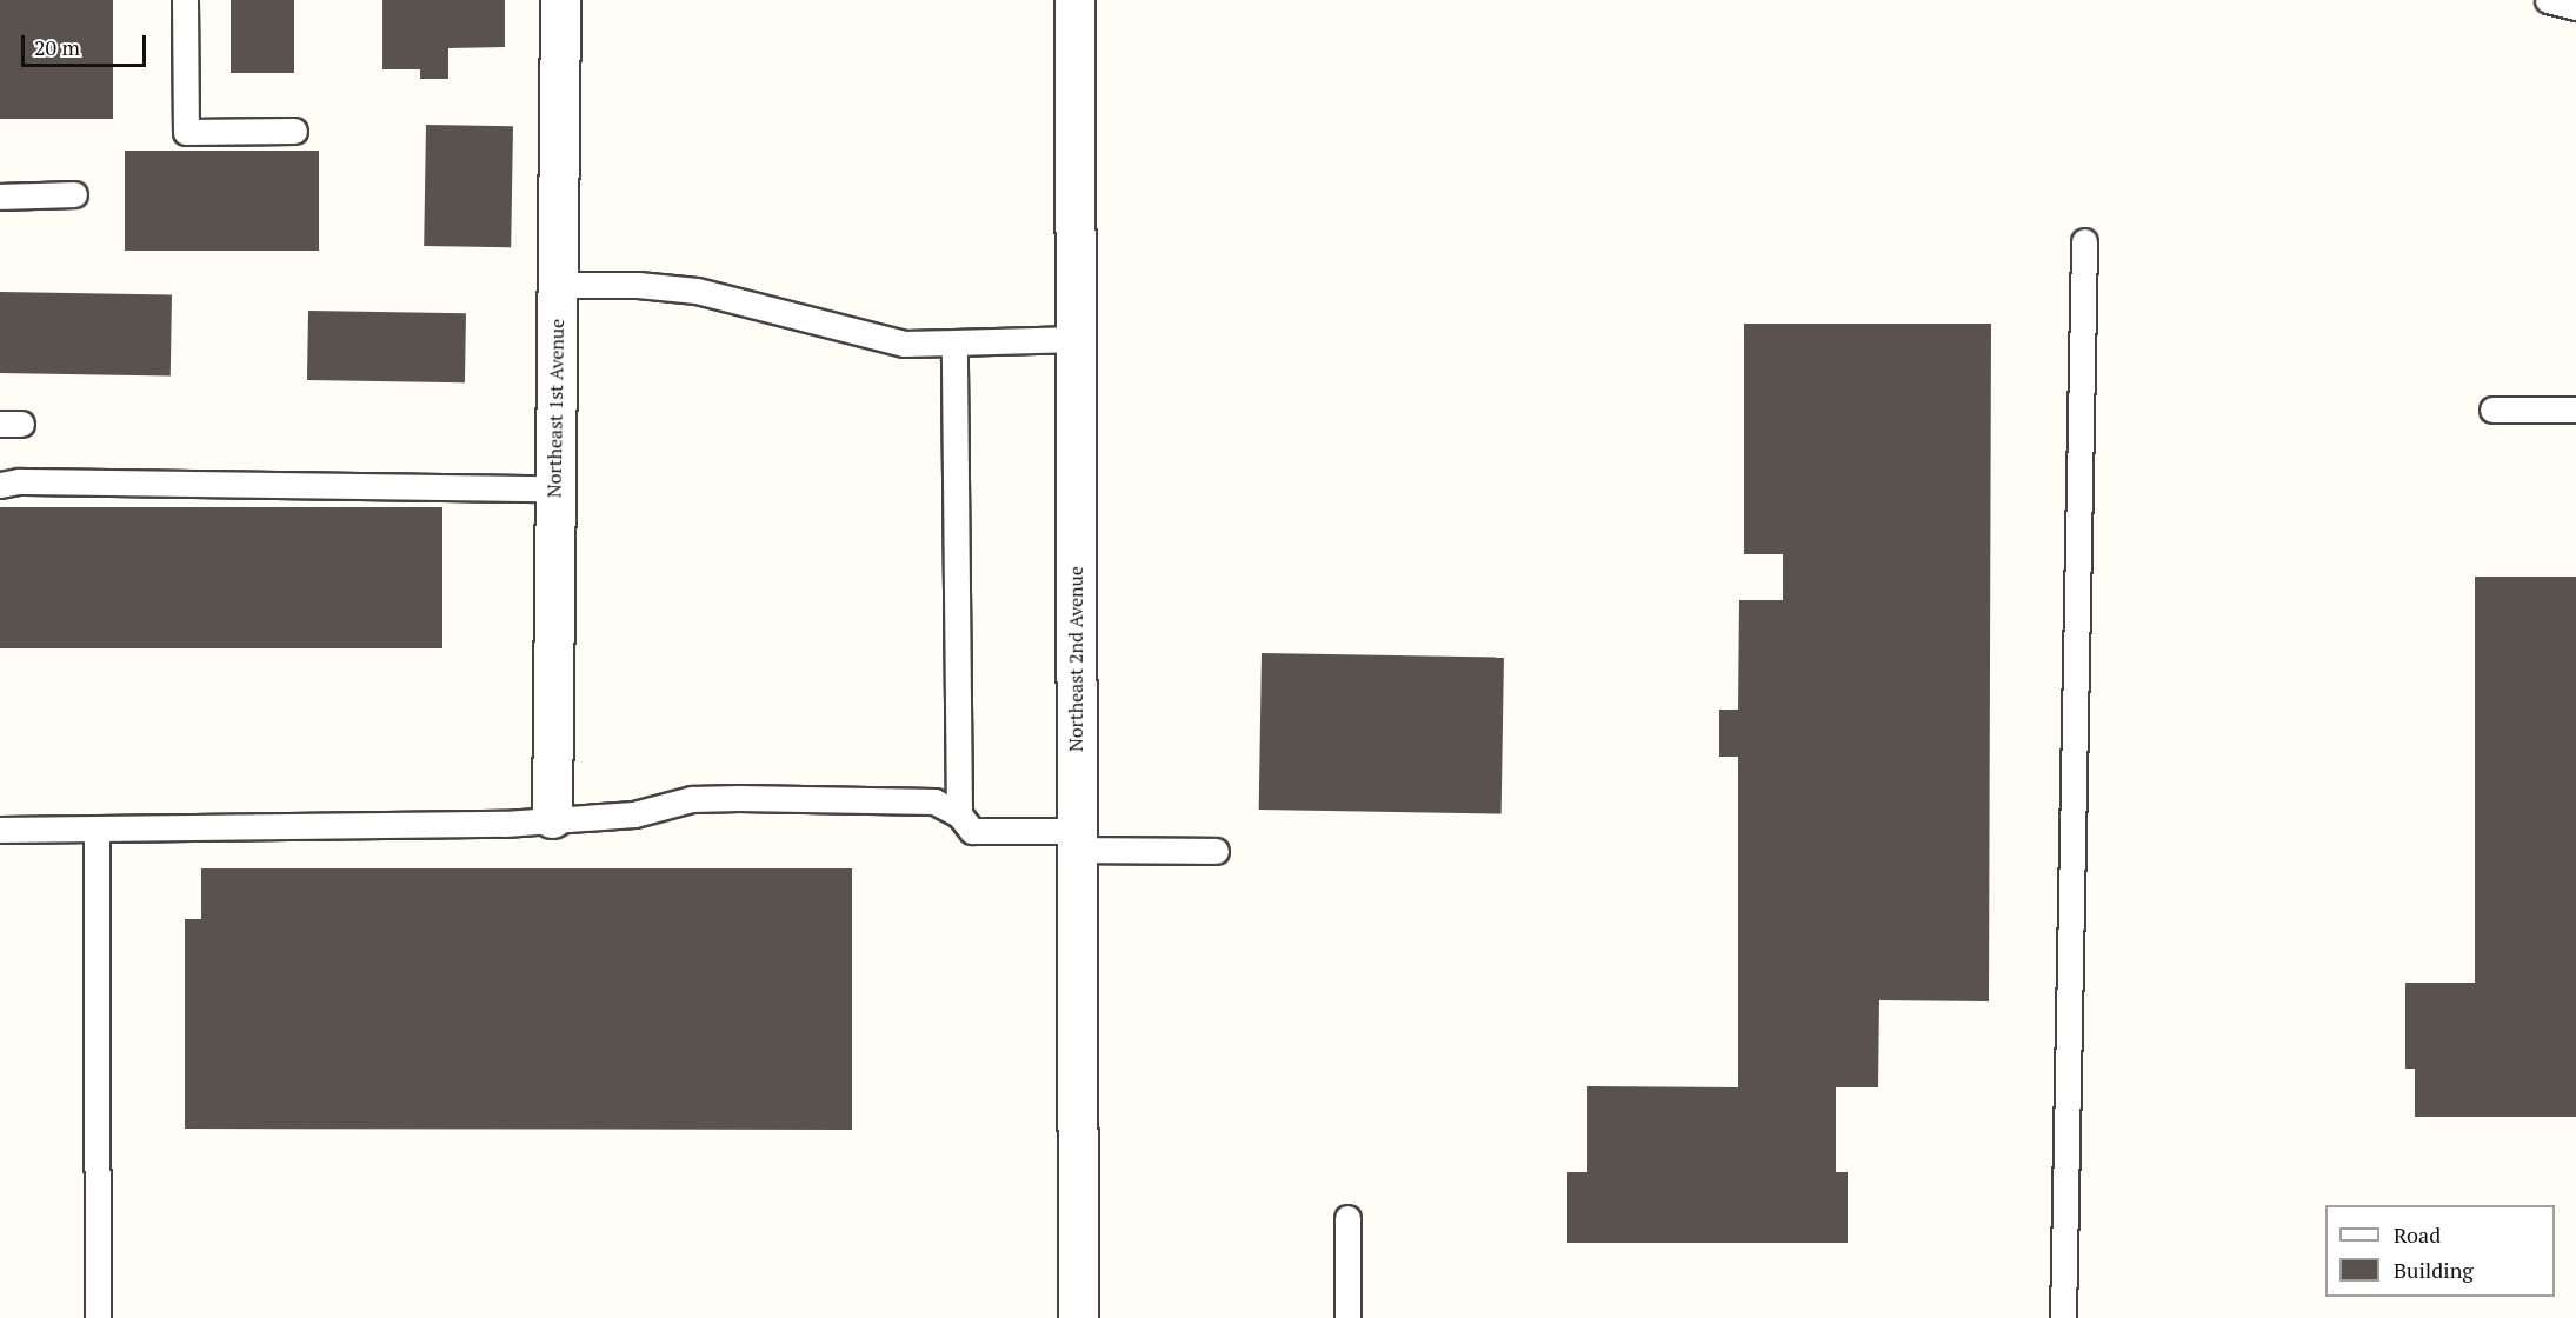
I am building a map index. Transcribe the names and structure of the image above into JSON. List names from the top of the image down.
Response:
{
  "streets": {
    "street": ["Northeast 1st Avenue", "Northeast 2nd Avenue"]
  },
  "legend": ["Road", "Building"],
  "scale_bar": "20 m"
}
